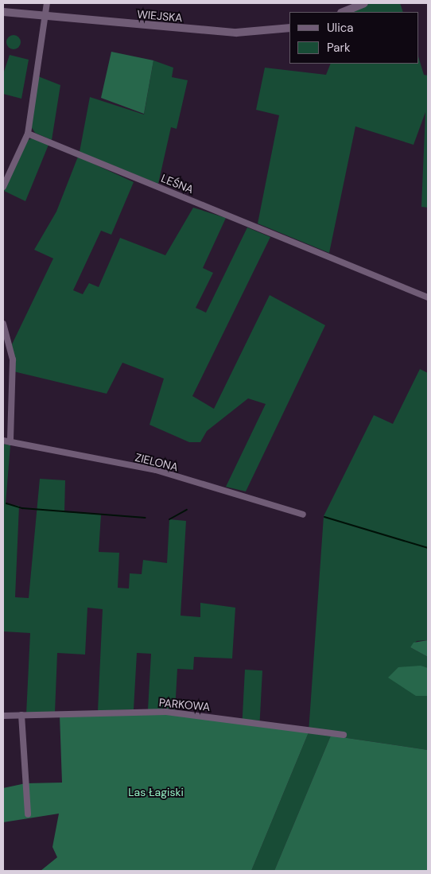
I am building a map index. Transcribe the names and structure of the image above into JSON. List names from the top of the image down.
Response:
{
  "streets": {
    "street": [
      "WIEJSKA",
      "LEŚNA",
      "ZIELONA",
      "PARKOWA"
    ]
  },
  "parks": ["Las Łagiski"],
  "legend": ["Ulica", "Park"]
}
